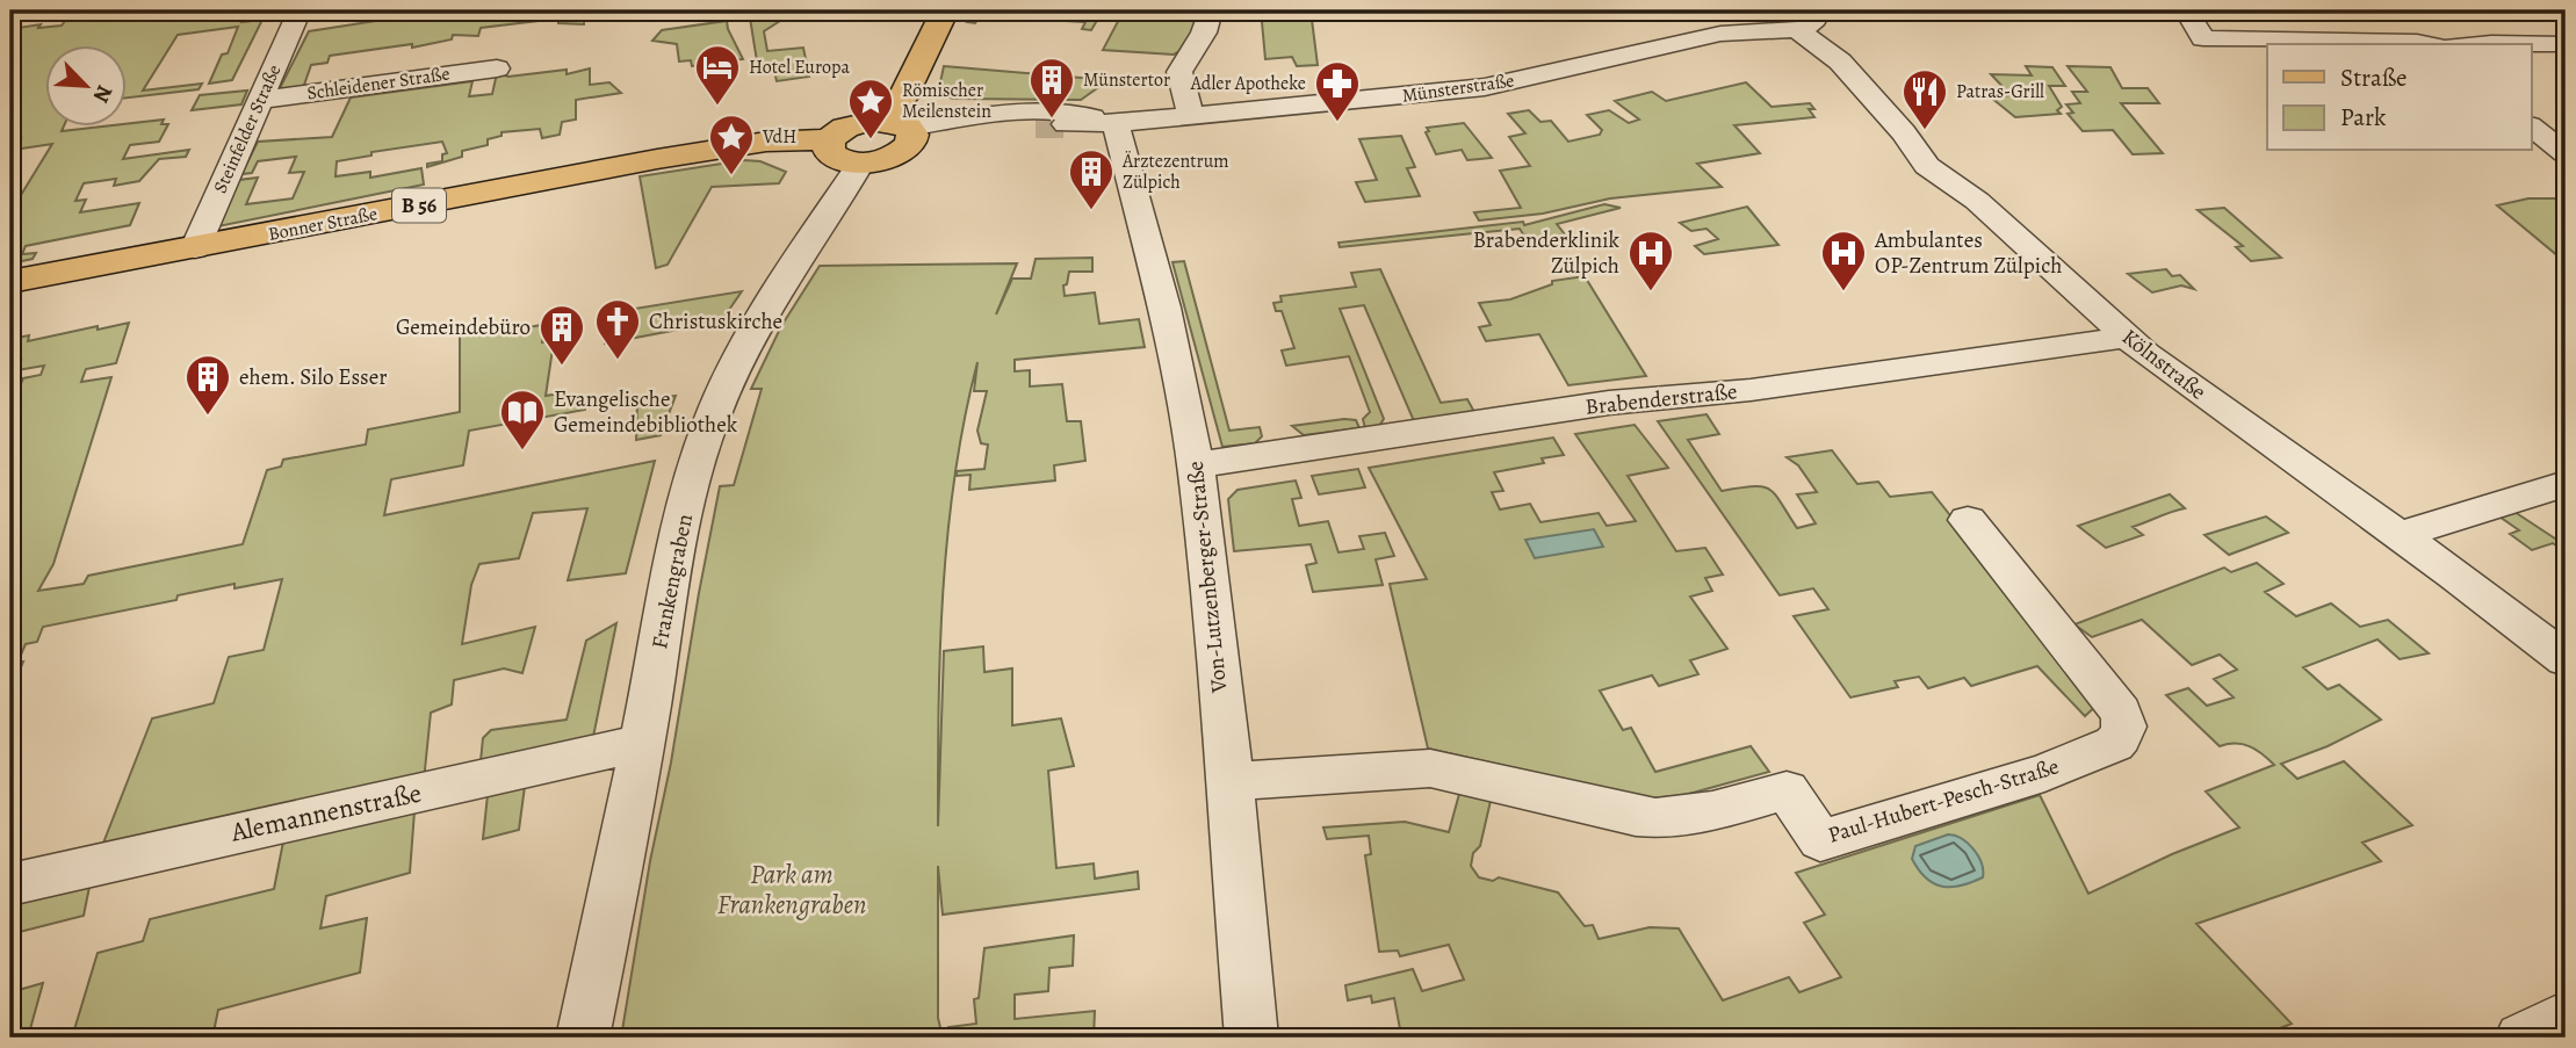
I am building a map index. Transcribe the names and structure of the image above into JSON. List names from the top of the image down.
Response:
{
  "streets": {
    "main road": ["B 56", "Bonner Straße"],
    "street": [
      "Schleidener Straße",
      "Münsterstraße",
      "Steinfelder Straße",
      "Kölnstraße",
      "Brabenderstraße",
      "Von-Lutzenberger-Straße",
      "Frankengraben",
      "Paul-Hubert-Pesch-Straße",
      "Alemannenstraße"
    ]
  },
  "crossings": [
    ["Schleidener Straße", "Steinfelder Straße"],
    ["Münsterstraße", "Kölnstraße"],
    ["Münsterstraße", "Von-Lutzenberger-Straße"],
    ["Steinfelder Straße", "Bonner Straße"],
    ["Kölnstraße", "Brabenderstraße"],
    ["Brabenderstraße", "Von-Lutzenberger-Straße"],
    ["Von-Lutzenberger-Straße", "Paul-Hubert-Pesch-Straße"],
    ["Frankengraben", "Alemannenstraße"]
  ],
  "parks": ["Park am Frankengraben"],
  "places": {
    "hotel": ["Hotel Europa"],
    "building": [
      "Münstertor",
      "Ärztezentrum Zülpich",
      "Gemeindebüro",
      "ehem. Silo Esser"
    ],
    "pharmacy": ["Adler Apotheke"],
    "restaurant": ["Patras-Grill"],
    "place": ["Römischer Meilenstein", "VdH"],
    "hospital": ["Brabenderklinik Zülpich", "Ambulantes OP-Zentrum Zülpich"],
    "church": ["Christuskirche"],
    "library": ["Evangelische Gemeindebibliothek"]
  },
  "legend": ["Straße", "Park"],
  "north": "bottom right"
}
